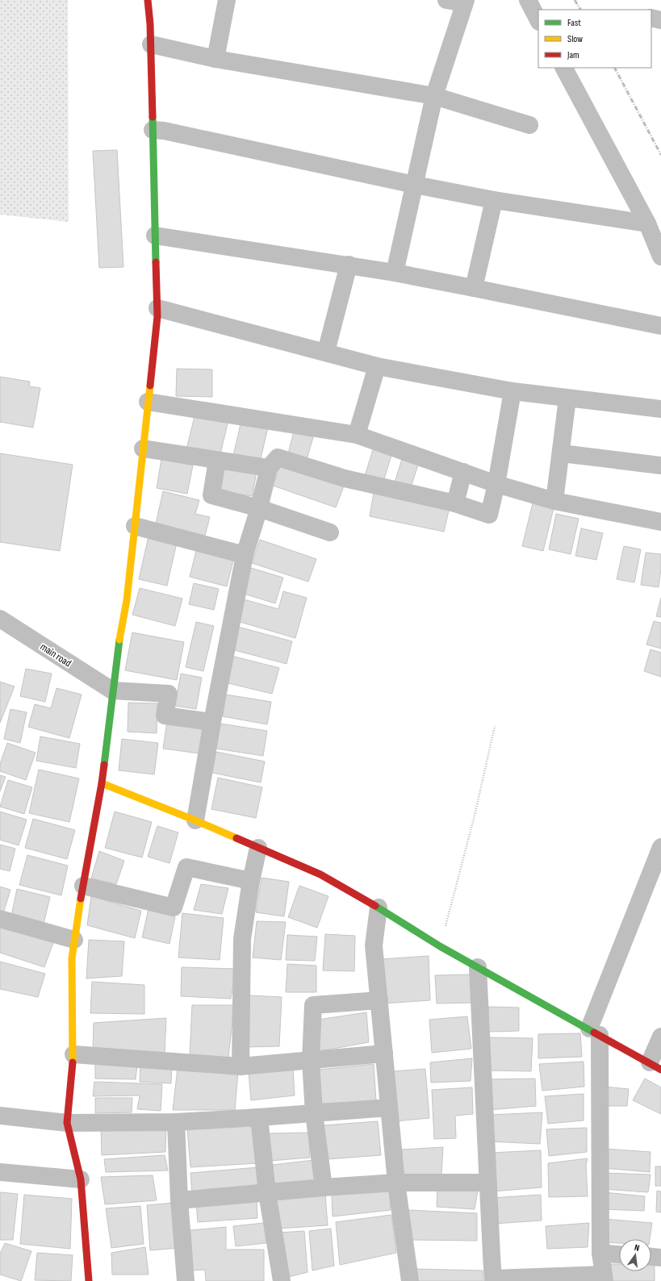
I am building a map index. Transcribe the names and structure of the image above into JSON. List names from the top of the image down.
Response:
{
  "streets": {
    "street": ["main road"]
  },
  "legend": ["Fast", "Slow", "Jam"],
  "north": "top"
}
